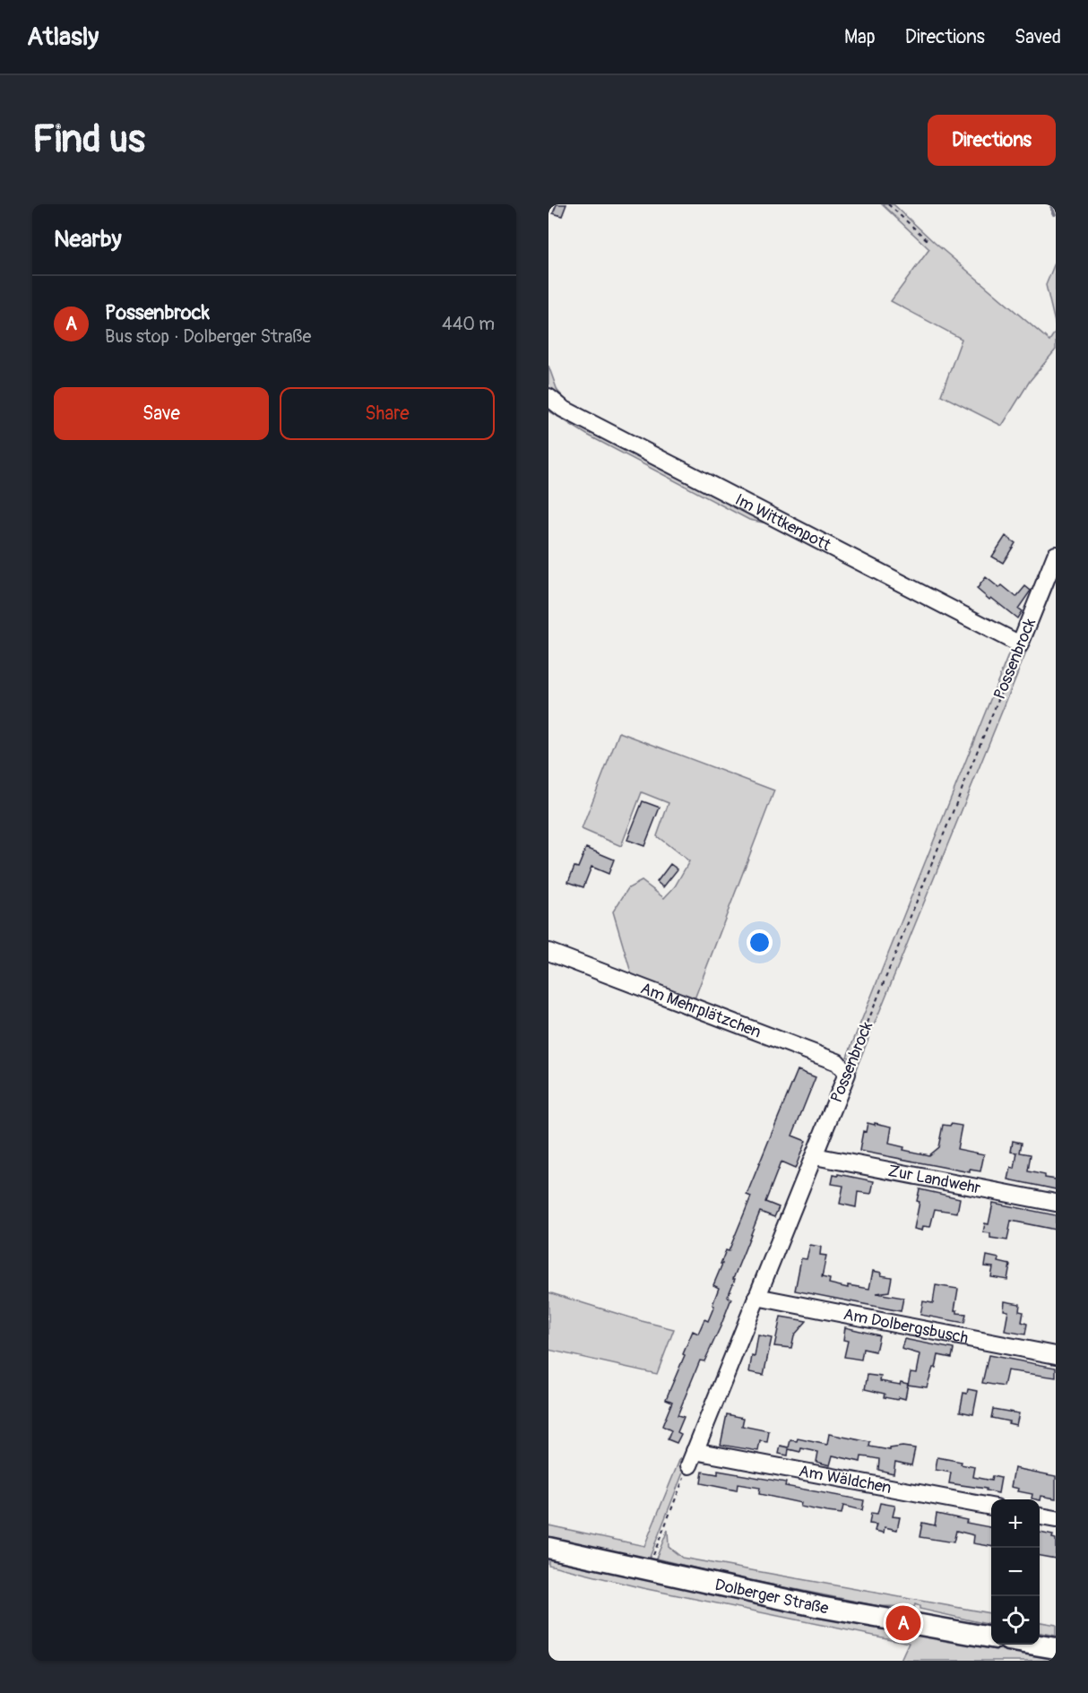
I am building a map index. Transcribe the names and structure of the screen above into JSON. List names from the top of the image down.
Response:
{
  "streets": {
    "main road": ["Dolberger Straße"],
    "street": [
      "Im Wittkenpott",
      "Possenbrock",
      "Am Mehrplätzchen",
      "Zur Landwehr",
      "Am Dolbergsbusch",
      "Am Wäldchen"
    ]
  },
  "crossings": [
    ["Im Wittkenpott", "Possenbrock"],
    ["Possenbrock", "Am Mehrplätzchen"],
    ["Possenbrock", "Zur Landwehr"],
    ["Possenbrock", "Am Dolbergsbusch"],
    ["Possenbrock", "Am Wäldchen"]
  ],
  "page": {
    "header": "Atlasly",
    "nav": ["Map", "Directions", "Saved"],
    "buttons": [
      "Directions",
      ["Save", "Share"]
    ],
    "title": "Find us",
    "heading": "Nearby",
    "list": [
      {
        "mark": "A",
        "name": "Possenbrock",
        "note": "Bus stop · Dolberger Straße",
        "value": "440 m"
      }
    ],
    "map_buttons": ["+", "−"],
    "pins": "A"
  }
}
